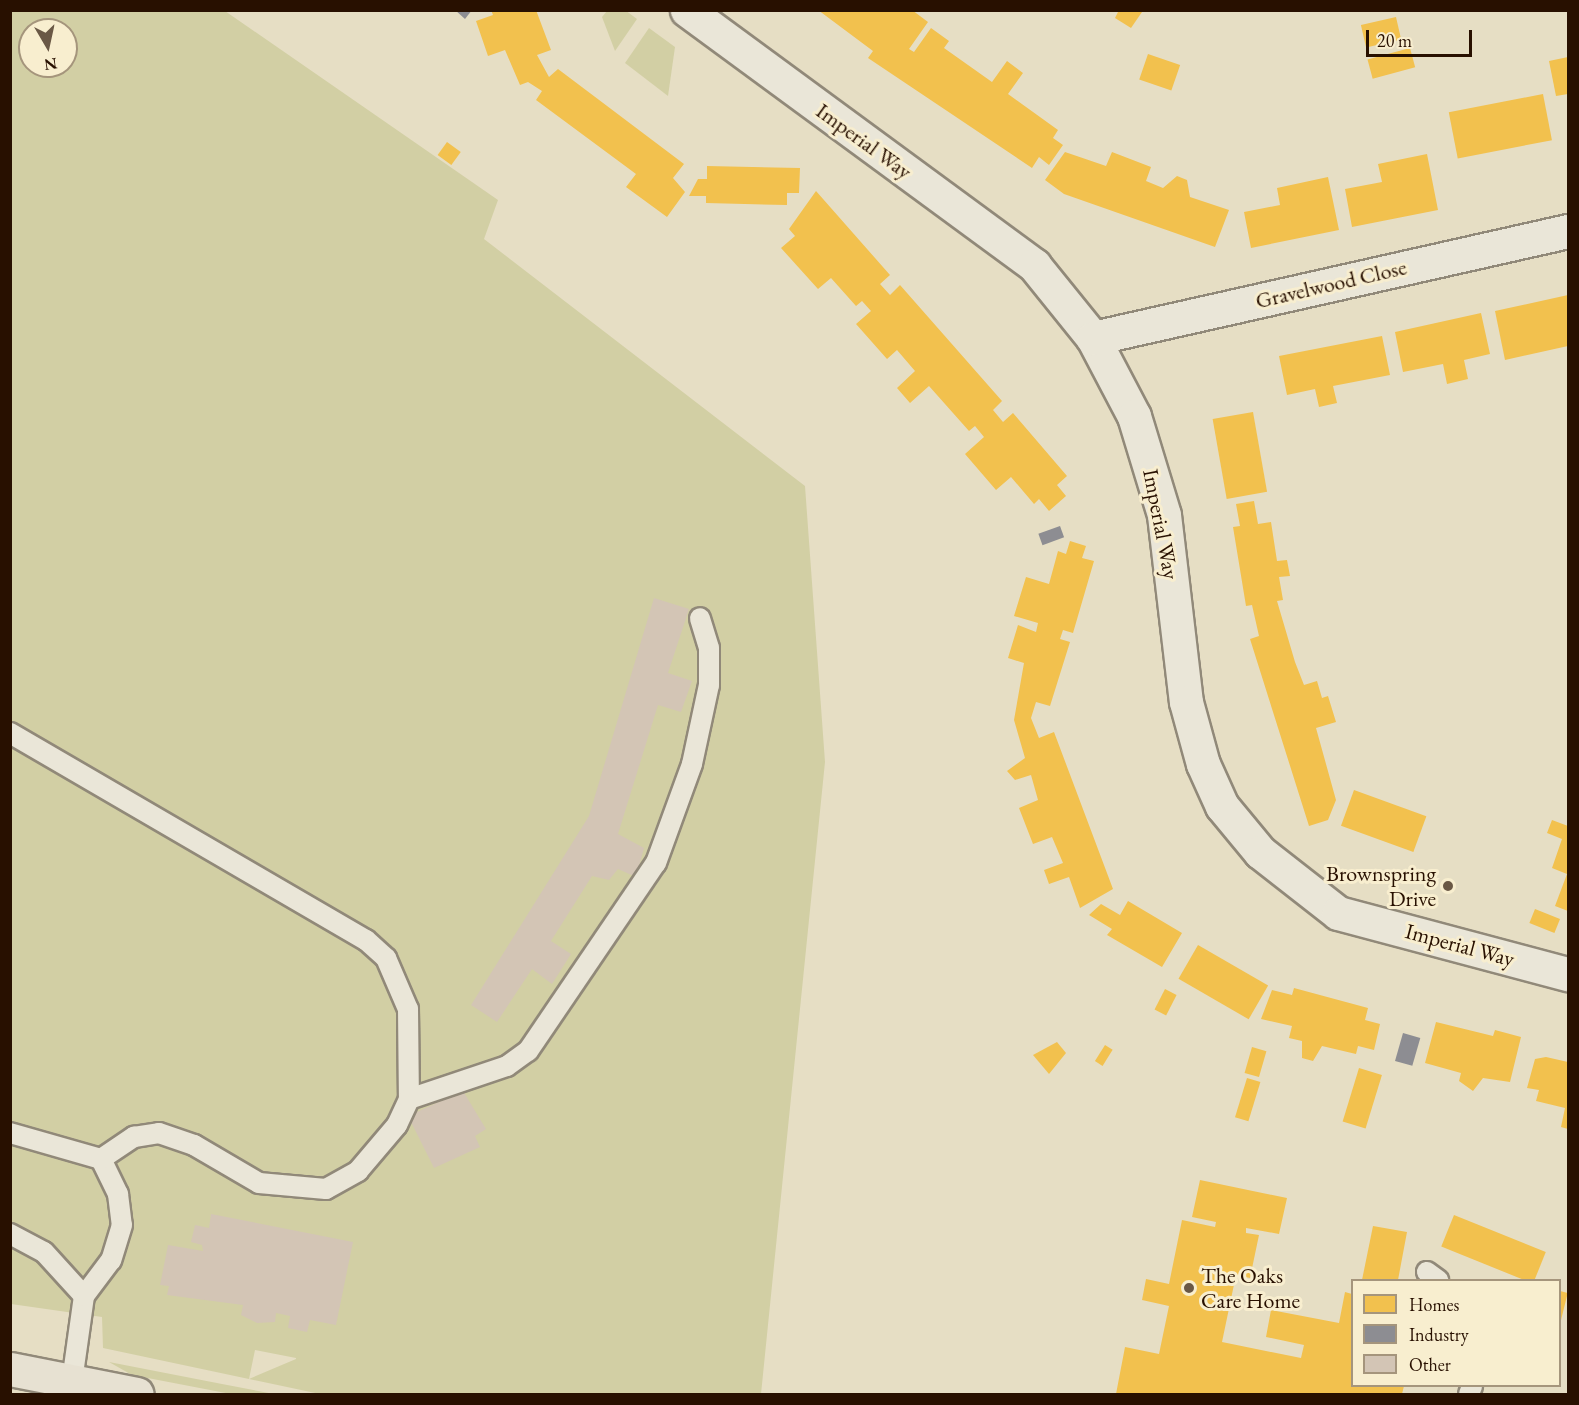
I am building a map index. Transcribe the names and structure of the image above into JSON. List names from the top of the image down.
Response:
{
  "streets": {
    "street": ["Imperial Way", "Gravelwood Close"]
  },
  "crossings": [
    ["Imperial Way", "Gravelwood Close"]
  ],
  "places": ["Brownspring Drive", "The Oaks Care Home"],
  "legend": ["Homes", "Industry", "Other"],
  "scale_bar": "20 m",
  "north": "bottom"
}
